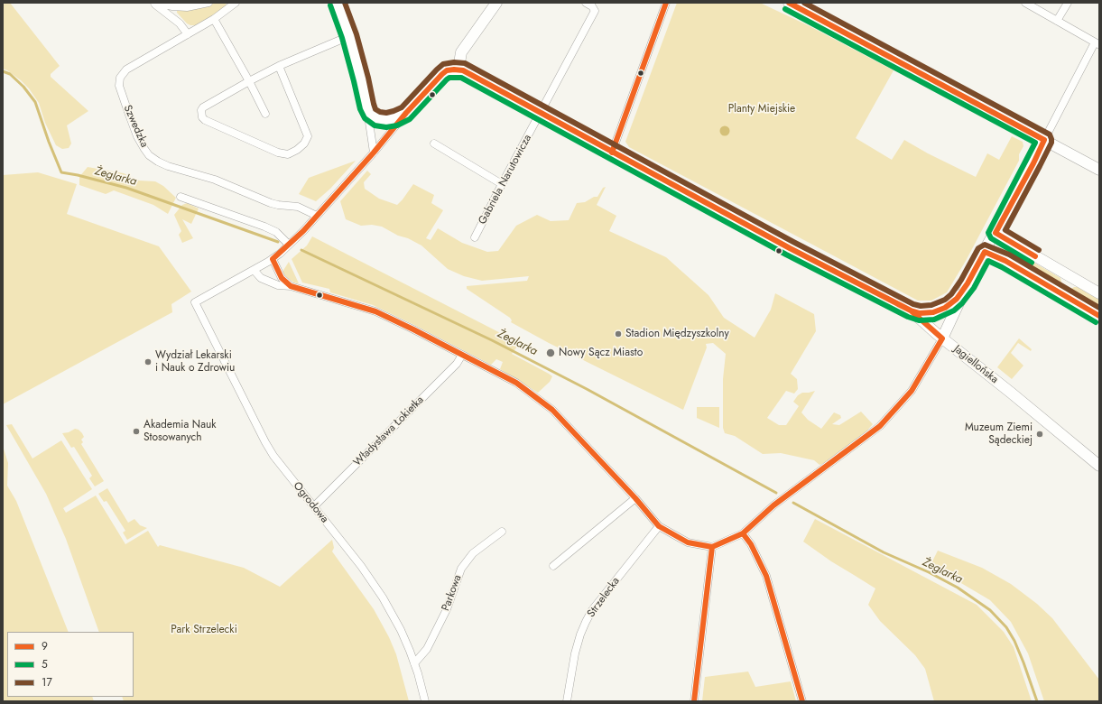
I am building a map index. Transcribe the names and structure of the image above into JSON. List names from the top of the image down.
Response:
{
  "streets": {
    "street": [
      "Szwedzka",
      "Gabriela Narutowicza",
      "Jagiellońska",
      "Władysława Łokietka",
      "Ogrodowa",
      "Parkowa",
      "Strzelecka"
    ]
  },
  "crossings": [
    ["Gabriela Narutowicza", "Jagiellońska"],
    ["Władysława Łokietka", "Ogrodowa"],
    ["Ogrodowa", "Parkowa"]
  ],
  "water": ["Żeglarka"],
  "parks": ["Planty Miejskie", "Park Strzelecki"],
  "places": [
    "Stadion Międzyszkolny",
    "Nowy Sącz Miasto",
    "Wydział Lekarski i Nauk o Zdrowiu",
    "Akademia Nauk Stosowanych",
    "Muzeum Ziemi Sądeckiej"
  ],
  "lines": ["transit line 9", "transit line 17", "transit line 5"],
  "legend": ["9", "5", "17"]
}
